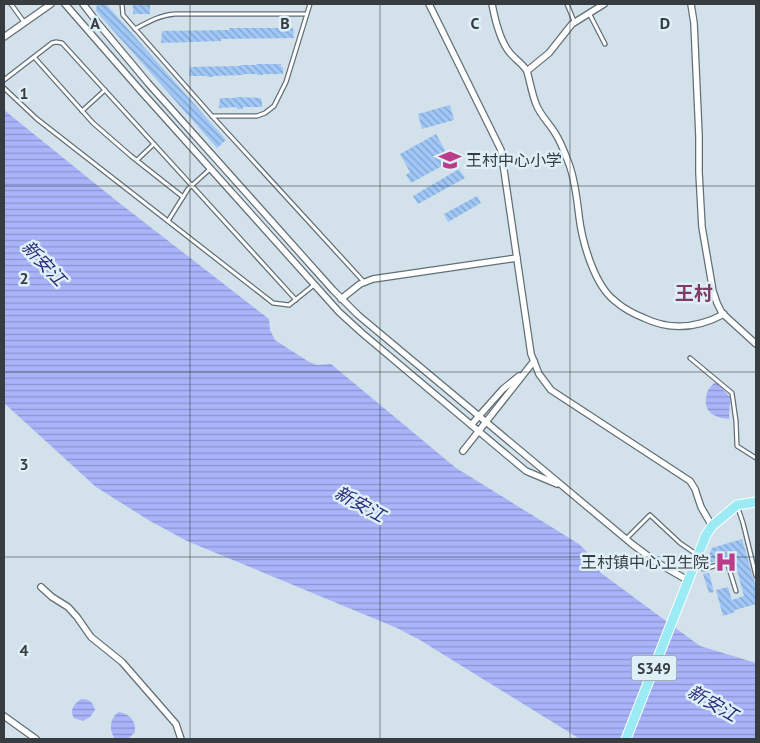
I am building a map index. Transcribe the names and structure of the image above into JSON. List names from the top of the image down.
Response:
{
  "streets": {
    "main road": ["S349"]
  },
  "districts": ["王村"],
  "water": ["新安江"],
  "places": {
    "school or university": ["王村中心小学"],
    "hospital": ["王村镇中心卫生院"]
  },
  "grid": {
    "columns": [
      "A",
      "B",
      "C",
      "D"
    ],
    "rows": [
      "1",
      "2",
      "3",
      "4"
    ]
  }
}
